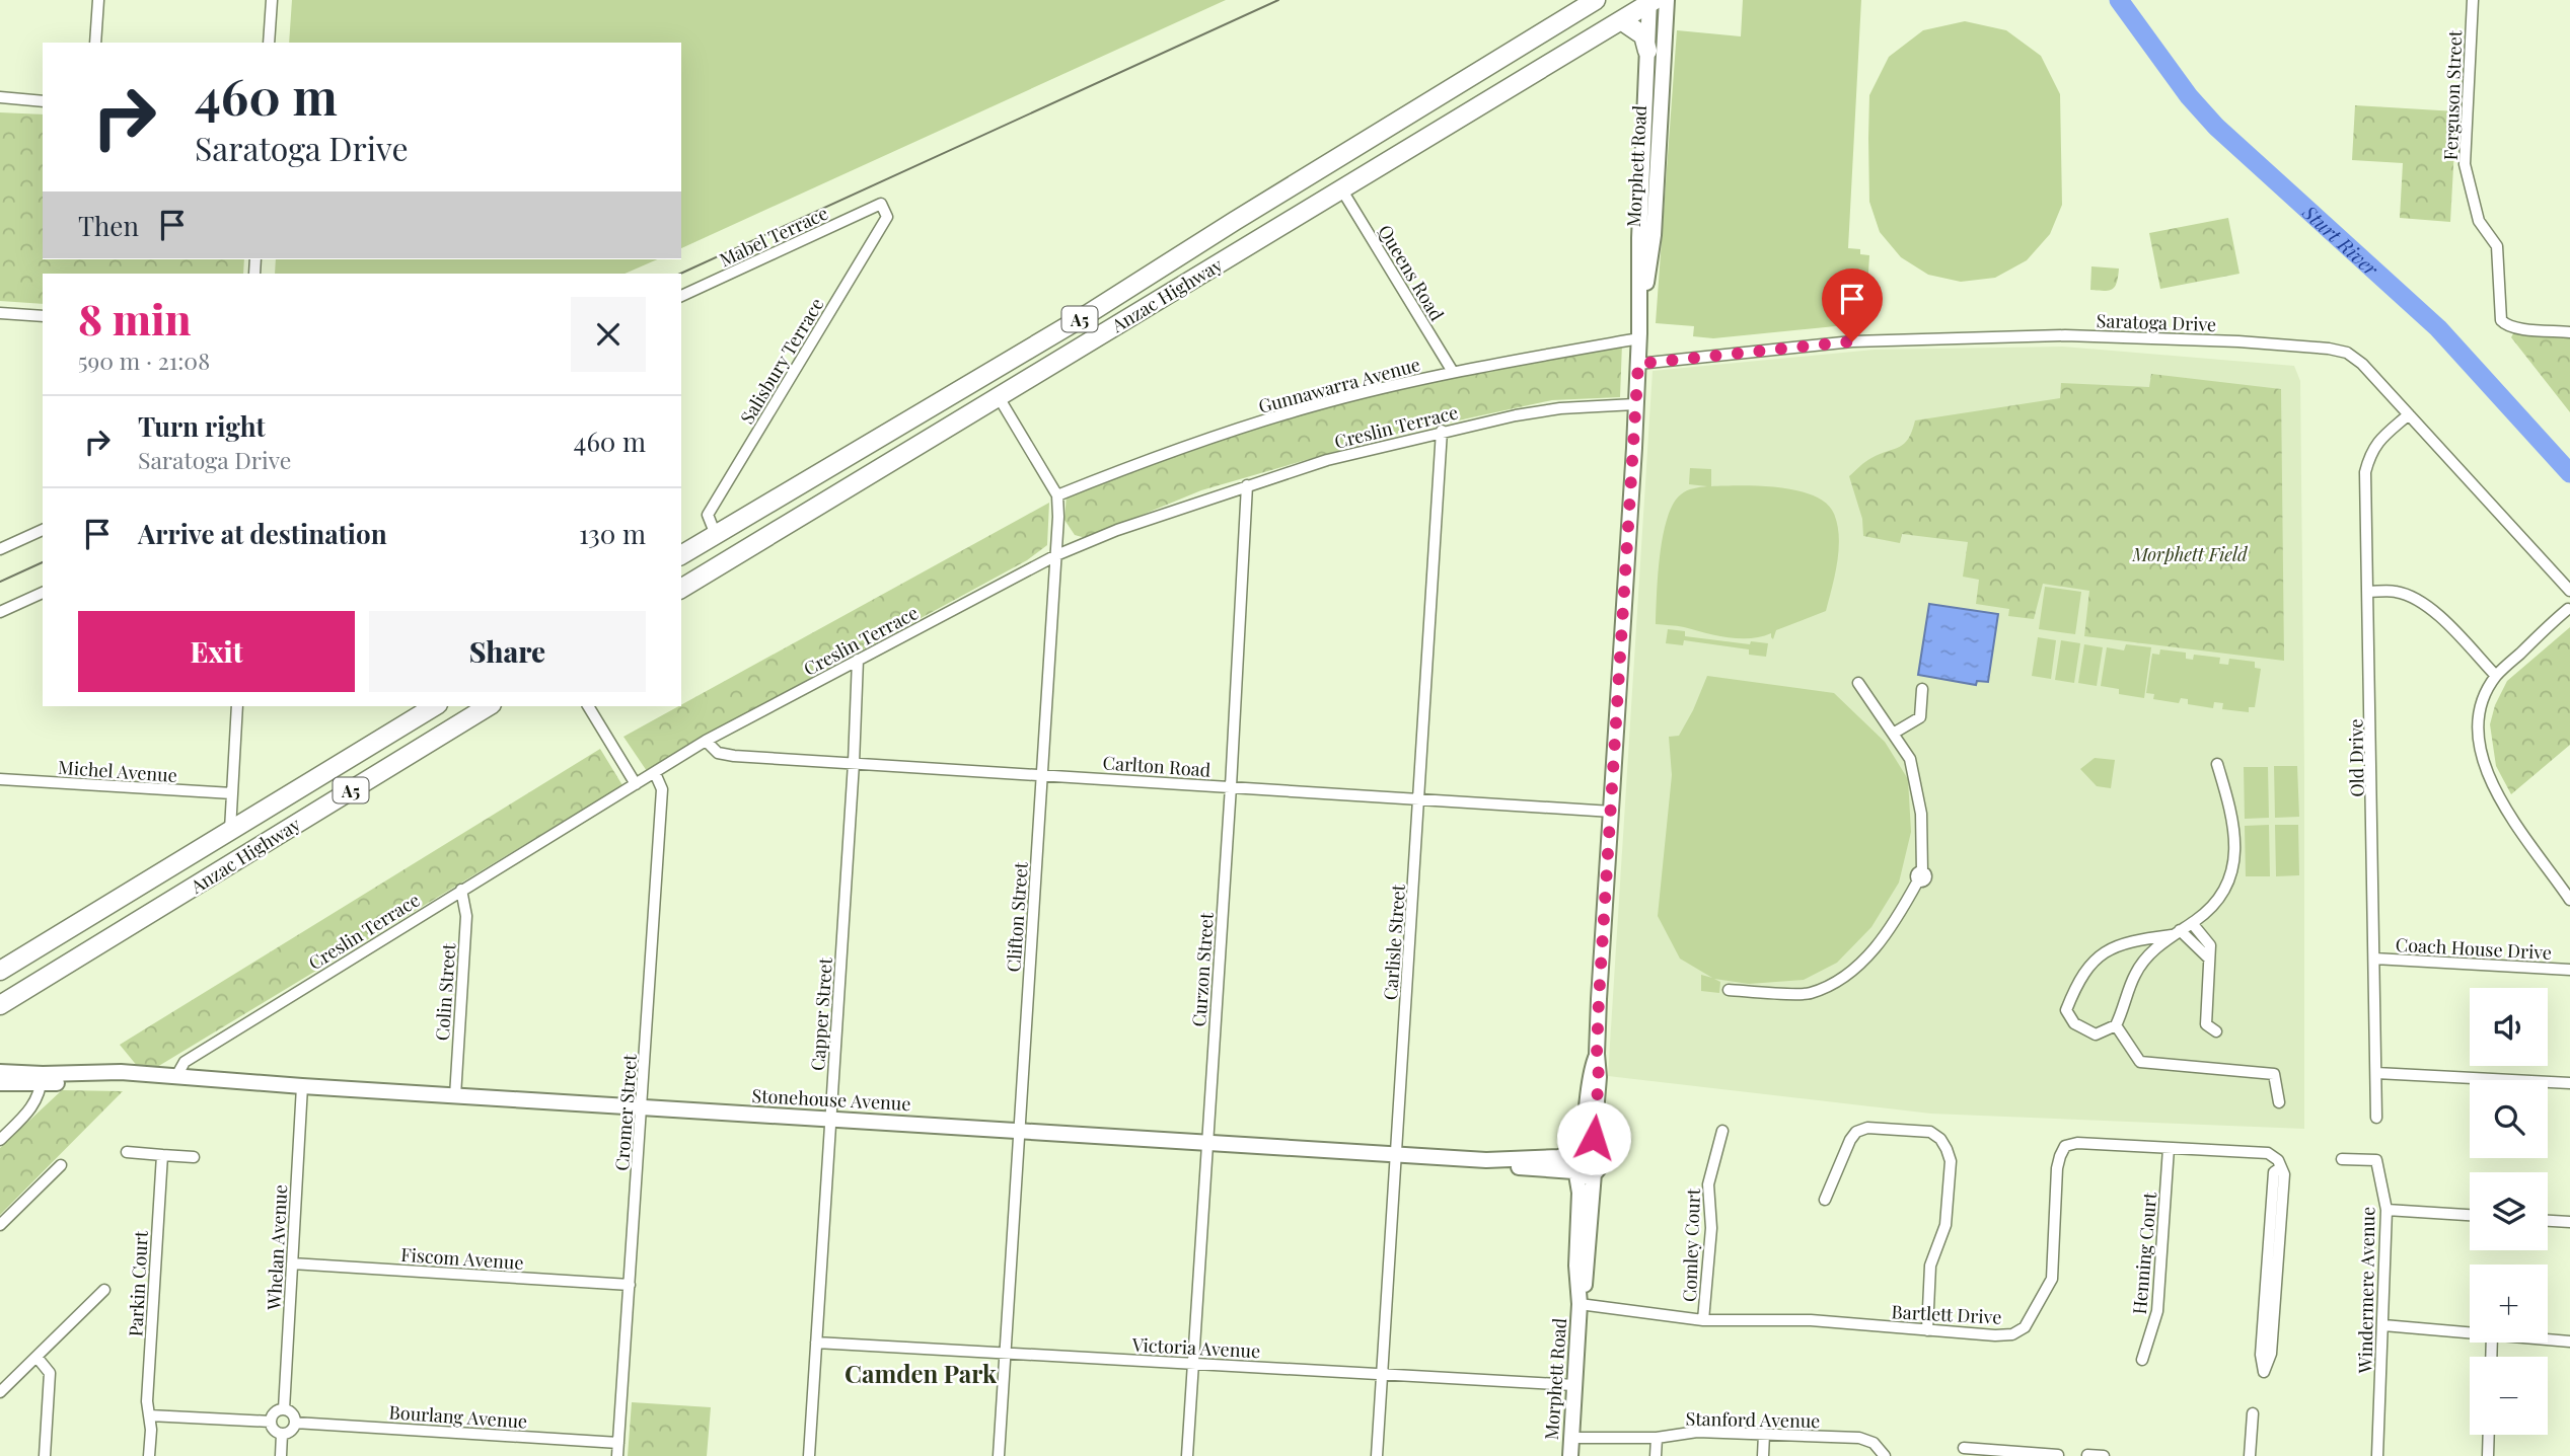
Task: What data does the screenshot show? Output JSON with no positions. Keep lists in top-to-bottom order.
{
  "streets": {
    "highway": ["Anzac Highway", "A5"],
    "street": [
      "Ferguson Street",
      "Morphett Road",
      "Mabel Terrace",
      "Queens Road",
      "Saratoga Drive",
      "Salisbury Terrace",
      "Gunnawarra Avenue",
      "Creslin Terrace",
      "Old Drive",
      "Carlton Road",
      "Michel Avenue",
      "Clifton Street",
      "Carlisle Street",
      "Coach House Drive",
      "Curzon Street",
      "Colin Street",
      "Capper Street",
      "Stonehouse Avenue",
      "Cromer Street",
      "Comley Court",
      "Whelan Avenue",
      "Henning Court",
      "Fiscom Avenue",
      "Parkin Court",
      "Windermere Avenue",
      "Bartlett Drive",
      "Victoria Avenue",
      "Bourlang Avenue",
      "Stanford Avenue"
    ]
  },
  "crossings": [
    ["Morphett Road", "Anzac Highway"],
    ["Morphett Road", "Saratoga Drive"],
    ["Morphett Road", "Gunnawarra Avenue"],
    ["Morphett Road", "Creslin Terrace"],
    ["Morphett Road", "Carlton Road"],
    ["Morphett Road", "Stonehouse Avenue"],
    ["Morphett Road", "Bartlett Drive"],
    ["Morphett Road", "Victoria Avenue"],
    ["Morphett Road", "Stanford Avenue"],
    ["Mabel Terrace", "Salisbury Terrace"],
    ["Queens Road", "Anzac Highway"],
    ["Queens Road", "Gunnawarra Avenue"],
    ["Anzac Highway", "Salisbury Terrace"],
    ["Saratoga Drive", "Old Drive"],
    ["Gunnawarra Avenue", "Clifton Street"],
    ["Creslin Terrace", "Carlton Road"],
    ["Creslin Terrace", "Clifton Street"],
    ["Creslin Terrace", "Carlisle Street"],
    ["Creslin Terrace", "Curzon Street"],
    ["Creslin Terrace", "Colin Street"],
    ["Creslin Terrace", "Capper Street"],
    ["Creslin Terrace", "Stonehouse Avenue"],
    ["Creslin Terrace", "Cromer Street"],
    ["Old Drive", "Coach House Drive"],
    ["Carlton Road", "Clifton Street"],
    ["Carlton Road", "Carlisle Street"],
    ["Carlton Road", "Curzon Street"],
    ["Carlton Road", "Capper Street"],
    ["Clifton Street", "Stonehouse Avenue"],
    ["Clifton Street", "Victoria Avenue"],
    ["Carlisle Street", "Stonehouse Avenue"],
    ["Carlisle Street", "Victoria Avenue"],
    ["Curzon Street", "Stonehouse Avenue"],
    ["Curzon Street", "Victoria Avenue"],
    ["Colin Street", "Stonehouse Avenue"],
    ["Capper Street", "Stonehouse Avenue"],
    ["Capper Street", "Victoria Avenue"],
    ["Stonehouse Avenue", "Cromer Street"],
    ["Stonehouse Avenue", "Whelan Avenue"],
    ["Cromer Street", "Fiscom Avenue"],
    ["Cromer Street", "Bourlang Avenue"],
    ["Comley Court", "Bartlett Drive"],
    ["Whelan Avenue", "Fiscom Avenue"],
    ["Whelan Avenue", "Bourlang Avenue"],
    ["Henning Court", "Bartlett Drive"]
  ],
  "districts": ["Camden Park"],
  "water": ["Sturt River"],
  "parks": ["Morphett Field"],
  "page": {
    "turn": ["460 m", "Saratoga Drive"],
    "then": "Then",
    "heading": ["8 min", "590 m · 21:08"],
    "list": [
      {
        "name": "Turn right",
        "note": "Saratoga Drive",
        "value": "460 m"
      },
      {
        "name": "Arrive at destination",
        "value": "130 m"
      }
    ],
    "buttons": ["Exit", "Share"],
    "map_buttons": ["+", "−"]
  }
}
